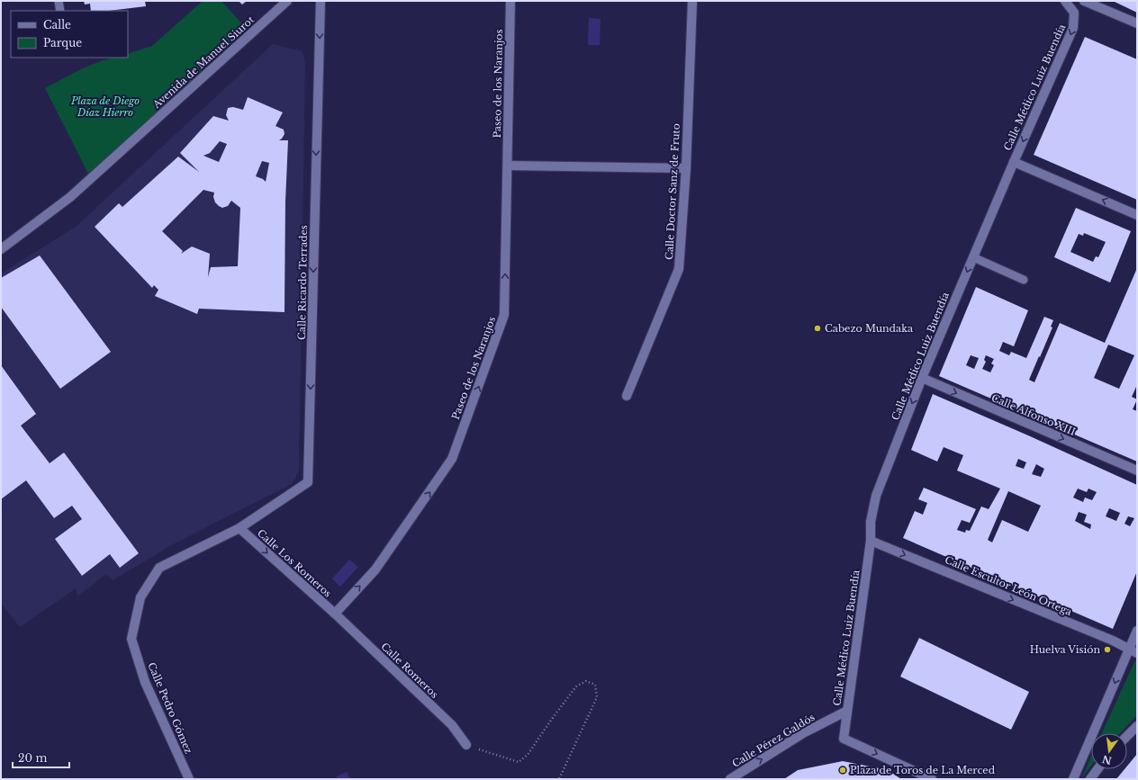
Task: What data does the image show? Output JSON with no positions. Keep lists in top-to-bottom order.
{
  "streets": {
    "street": [
      "Avenida de Manuel Siurot",
      "Paseo de los Naranjos",
      "Calle Médico Luiz Buendía",
      "Calle Doctor Sanz de Fruto",
      "Calle Ricardo Terrades",
      "Calle Alfonso XIII",
      "Calle Los Romeros",
      "Calle Escultor León Ortega",
      "Calle Romeros",
      "Calle Pedro Gómez",
      "Calle Pérez Galdós"
    ]
  },
  "crossings": [
    ["Paseo de los Naranjos", "Calle Los Romeros"],
    ["Paseo de los Naranjos", "Calle Romeros"],
    ["Calle Médico Luiz Buendía", "Calle Alfonso XIII"],
    ["Calle Médico Luiz Buendía", "Calle Escultor León Ortega"],
    ["Calle Médico Luiz Buendía", "Calle Pérez Galdós"],
    ["Calle Ricardo Terrades", "Calle Los Romeros"],
    ["Calle Ricardo Terrades", "Calle Pedro Gómez"],
    ["Calle Los Romeros", "Calle Romeros"],
    ["Calle Los Romeros", "Calle Pedro Gómez"]
  ],
  "one_way": [
    "Paseo de los Naranjos",
    "Calle Médico Luiz Buendía",
    "Calle Ricardo Terrades",
    "Calle Alfonso XIII",
    "Calle Los Romeros",
    "Calle Escultor León Ortega",
    "Calle Pérez Galdós"
  ],
  "parks": ["Plaza de Diego Díaz Hierro"],
  "places": ["Cabezo Mundaka", "Huelva Visión", "Plaza de Toros de La Merced"],
  "legend": ["Calle", "Parque"],
  "scale_bar": "20 m",
  "north": "bottom"
}
